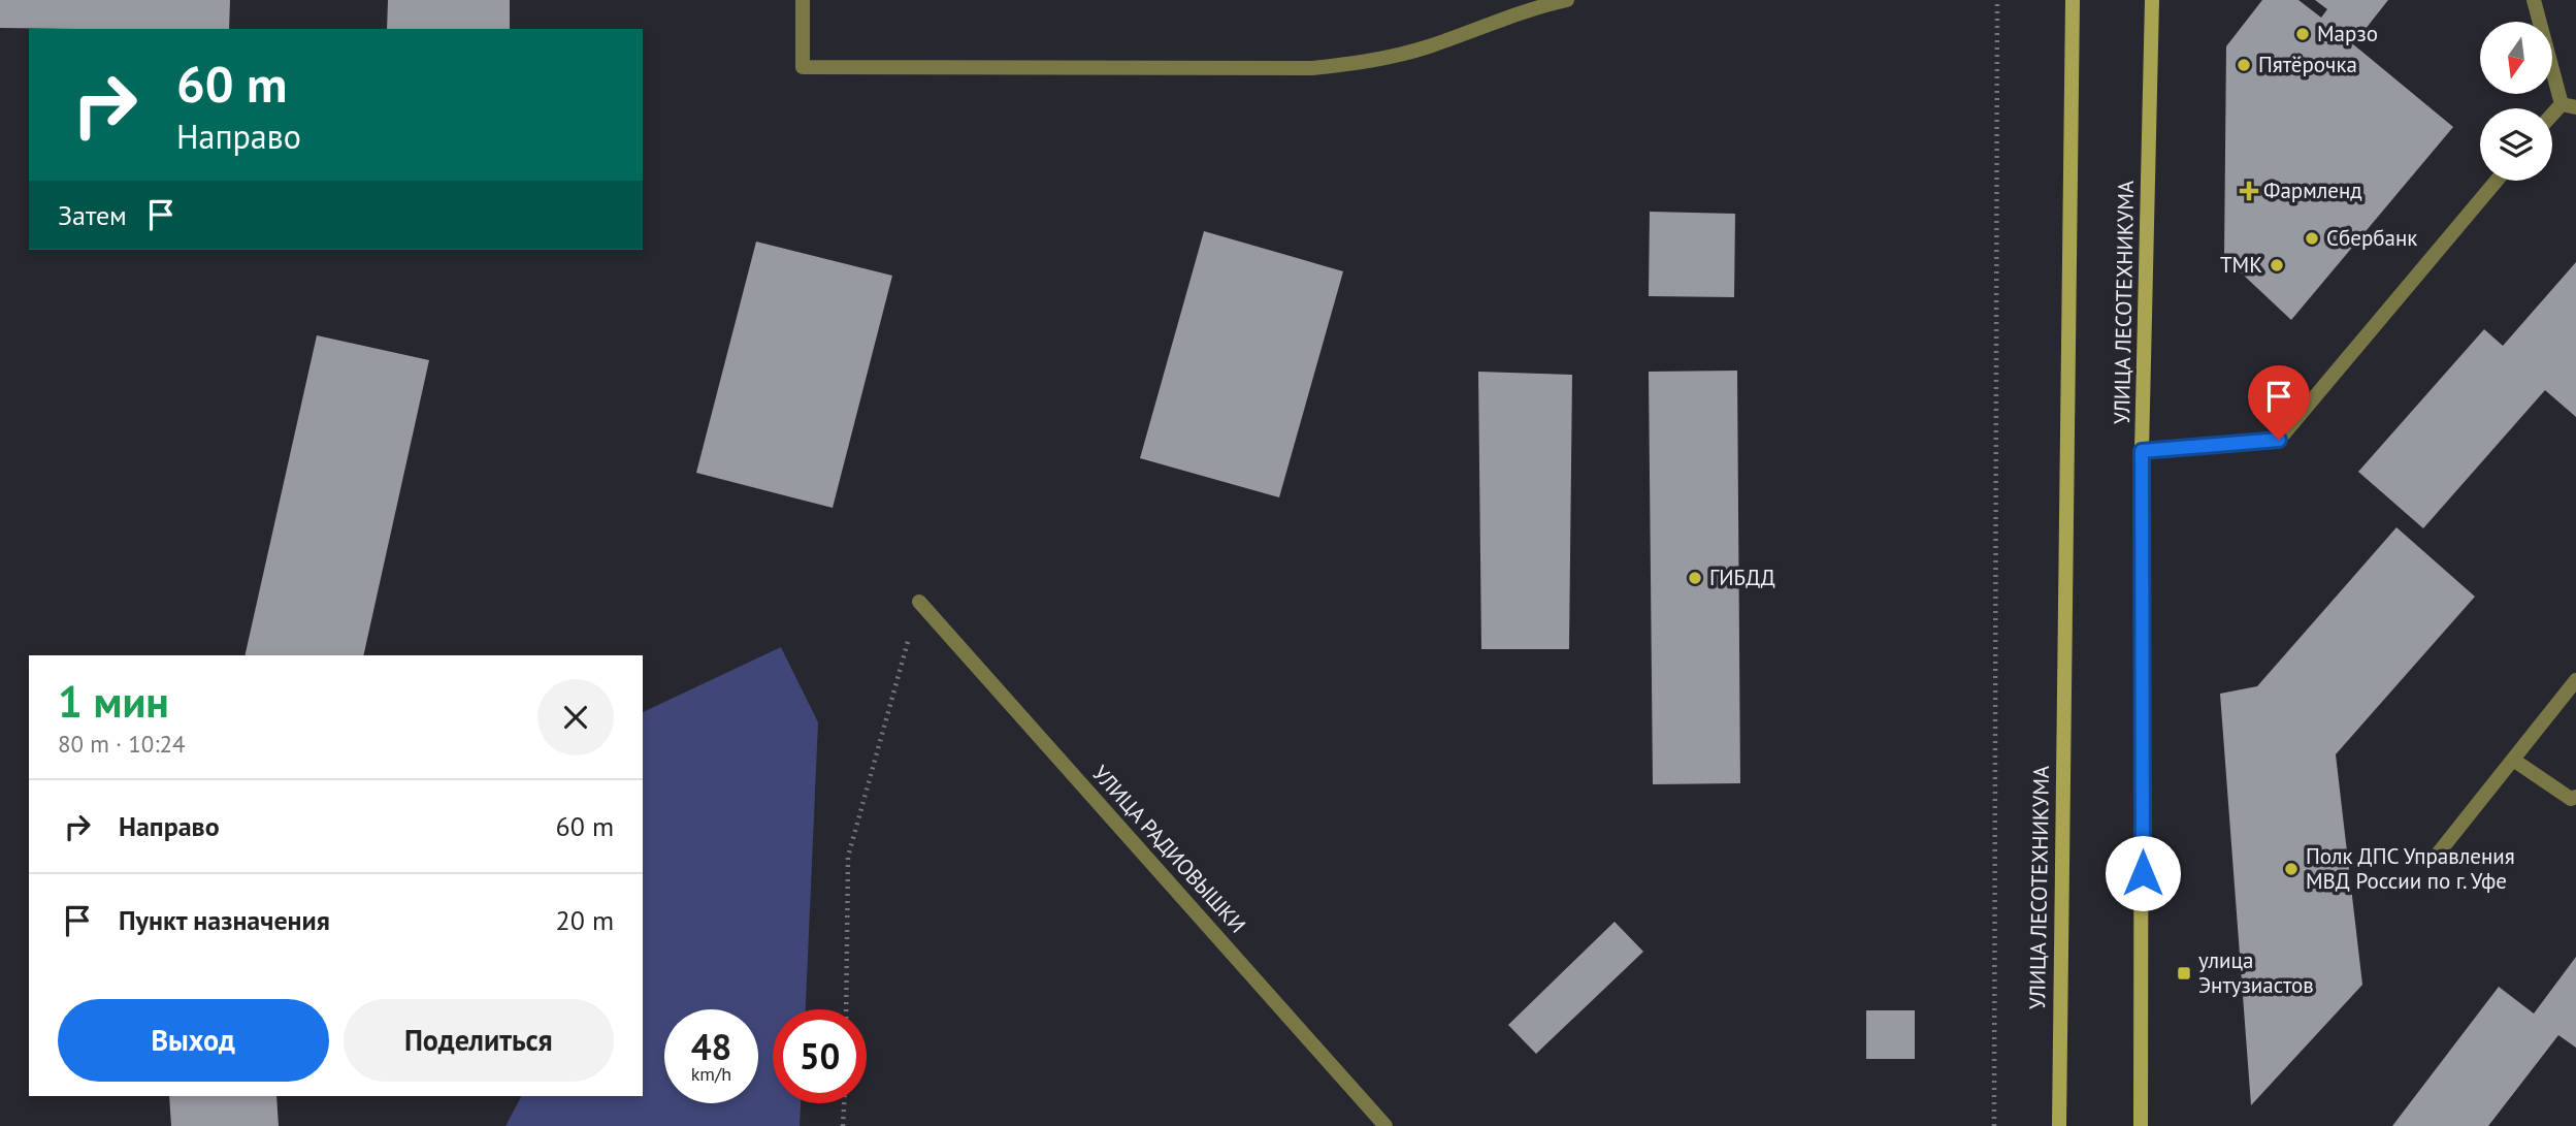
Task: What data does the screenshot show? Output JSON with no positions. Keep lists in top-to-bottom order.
{
  "streets": {
    "main road": ["УЛИЦА ЛЕСОТЕХНИКУМА"],
    "lane": ["УЛИЦА РАДИОВЫШКИ"]
  },
  "places": {
    "other": [
      "Марзо",
      "Пятёрочка",
      "Сбербанк",
      "ТМК",
      "ГИБДД",
      "Полк ДПС Управления МВД России по г. Уфе"
    ],
    "health": ["Фармленд"],
    "transit": ["улица Энтузиастов"]
  },
  "north": "bottom",
  "page": {
    "turn": ["60 m", "Направо"],
    "then": "Затем",
    "heading": ["1 мин", "80 m · 10:24"],
    "list": [
      {
        "name": "Направо",
        "value": "60 m"
      },
      {
        "name": "Пункт назначения",
        "value": "20 m"
      }
    ],
    "buttons": ["Выход", "Поделиться"],
    "speed": "48 km/h",
    "limit": "50"
  }
}
